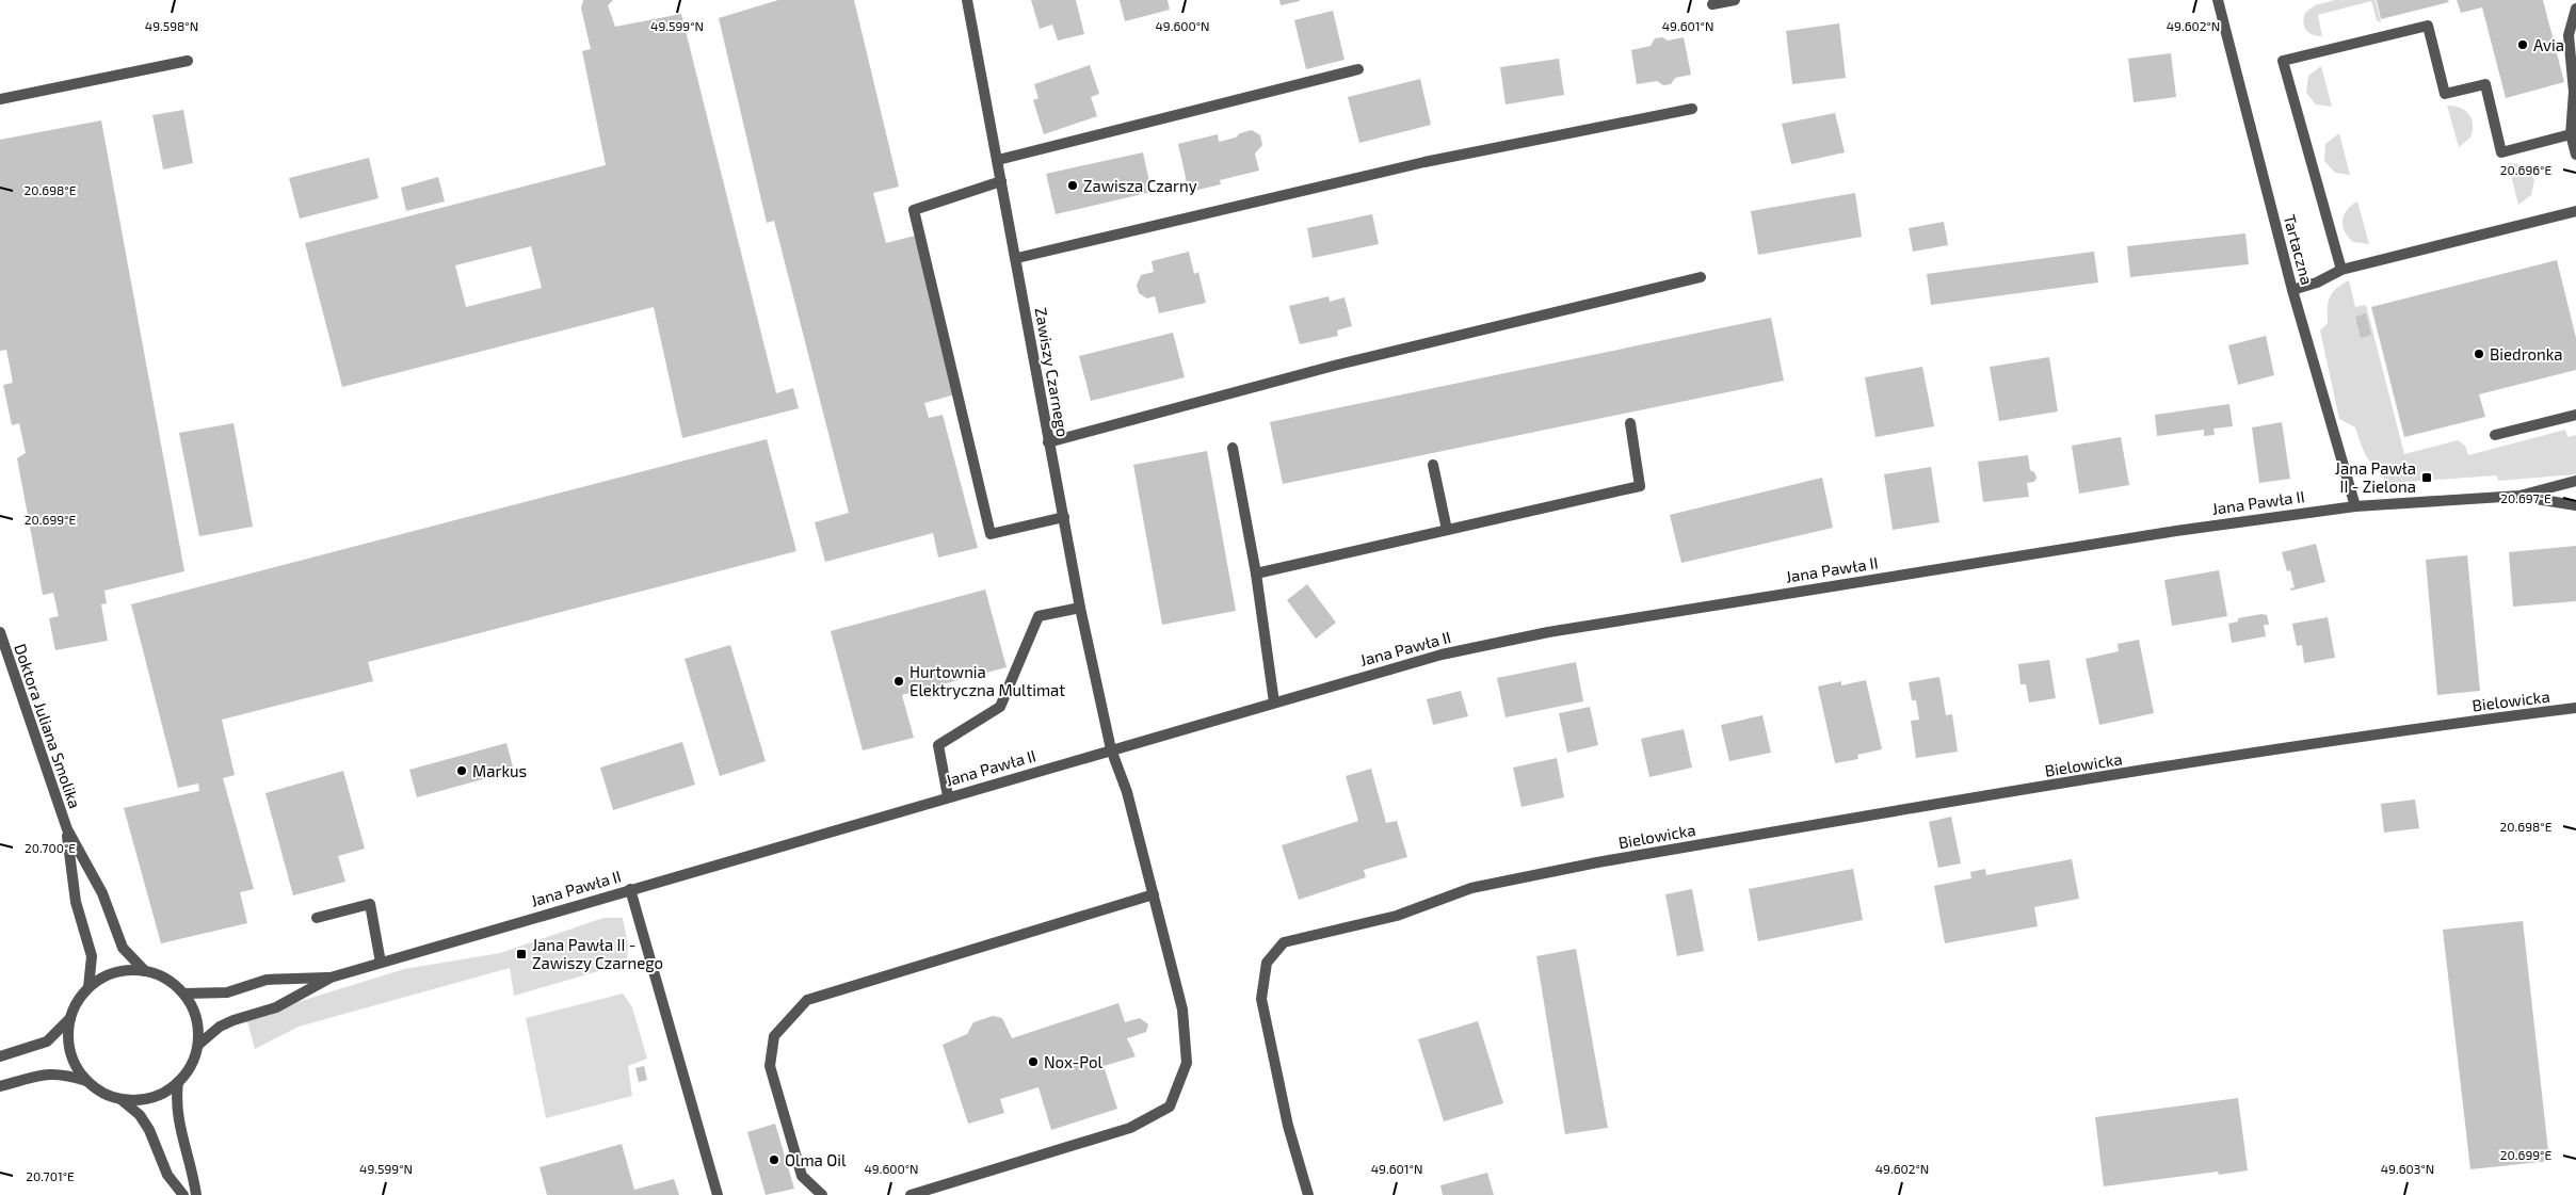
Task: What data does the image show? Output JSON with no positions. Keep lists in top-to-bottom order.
{
  "streets": {
    "street": [
      "Tartaczna",
      "Zawiszy Czarnego",
      "Jana Pawła II",
      "Bielowicka",
      "Doktora Juliana Smolika"
    ]
  },
  "crossings": [
    ["Tartaczna", "Jana Pawła II"],
    ["Zawiszy Czarnego", "Jana Pawła II"],
    ["Jana Pawła II", "Doktora Juliana Smolika"]
  ],
  "places": {
    "other": [
      "Avia",
      "Zawisza Czarny",
      "Biedronka",
      "Hurtownia Elektryczna Multimat",
      "Markus",
      "Nox-Pol",
      "Olma Oil"
    ],
    "transit": ["Jana Pawła II - Zielona", "Jana Pawła II - Zawiszy Czarnego"]
  },
  "coordinates": [
    "49.602°N",
    "49.598°N",
    "49.599°N",
    "49.600°N",
    "49.601°N",
    "20.696°E",
    "20.698°E",
    "20.697°E",
    "20.699°E",
    "20.700°E",
    "49.603°N",
    "20.701°E"
  ]
}
